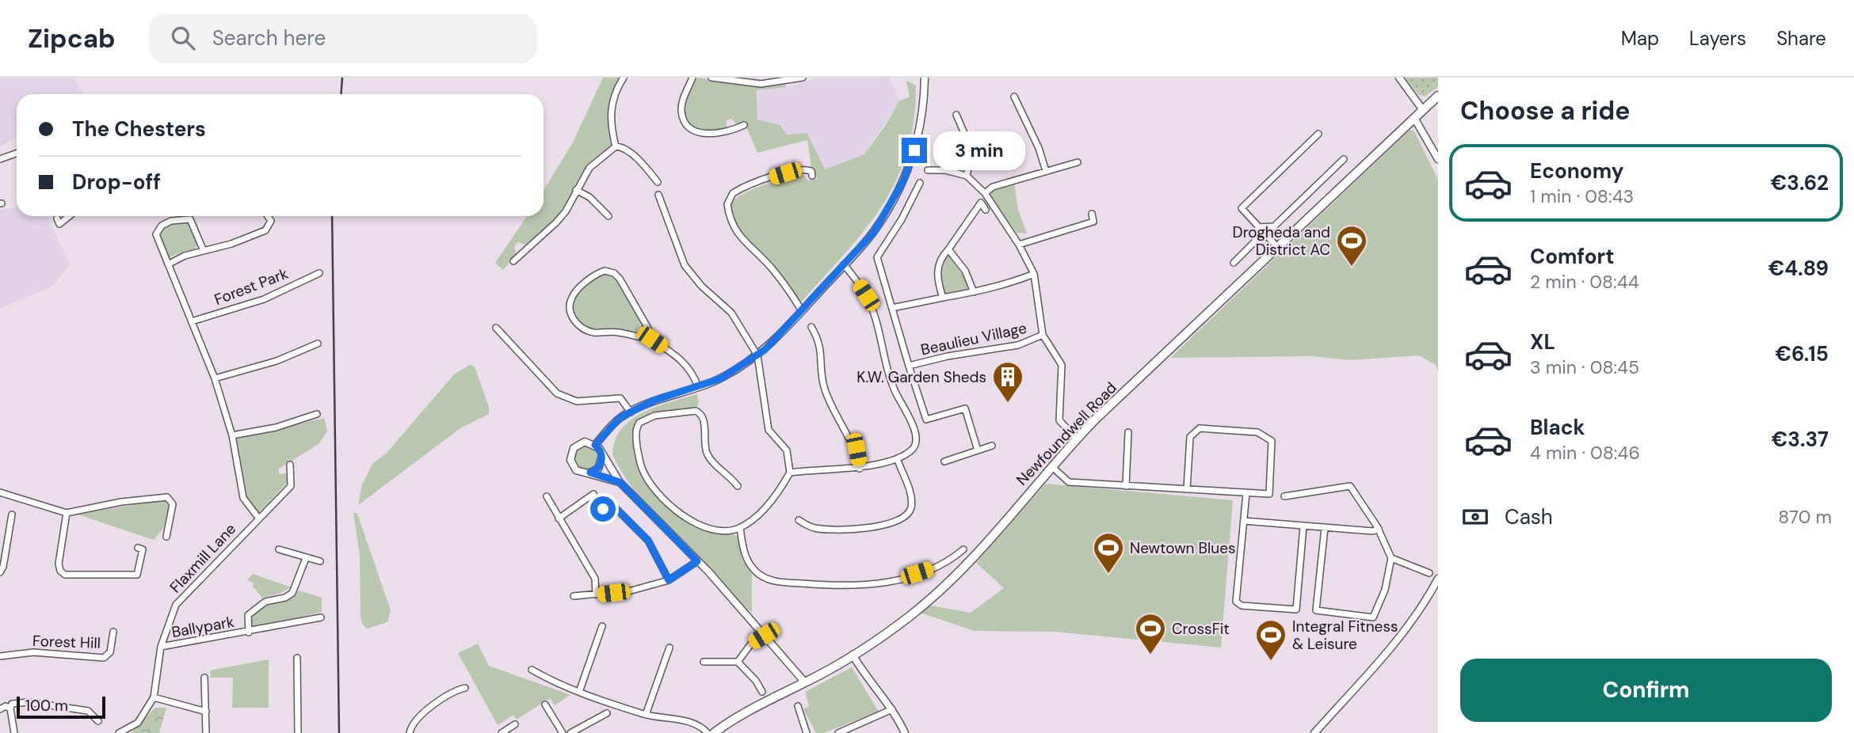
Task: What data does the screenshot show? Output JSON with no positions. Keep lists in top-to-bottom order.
{
  "streets": {
    "main road": ["Newfoundwell Road"],
    "street": [
      "Forest Park",
      "Beaulieu Village",
      "Flaxmill Lane",
      "Ballypark",
      "Forest Hill"
    ]
  },
  "crossings": [
    ["Beaulieu Village", "Newfoundwell Road"],
    ["Flaxmill Lane", "Ballypark"]
  ],
  "places": {
    "sports": [
      "Drogheda and District AC",
      "Newtown Blues",
      "CrossFit",
      "Integral Fitness & Leisure"
    ],
    "building": ["K.W. Garden Sheds"]
  },
  "scale_bar": "100 m",
  "page": {
    "header": "Zipcab",
    "search": "Search here",
    "nav": ["Map", "Layers", "Share"],
    "heading": "Choose a ride",
    "banner": ["The Chesters", "Drop-off"],
    "bubble": "3 min",
    "list": [
      {
        "name": "Economy",
        "note": "1 min · 08:43",
        "value": "€3.62"
      },
      {
        "name": "Comfort",
        "note": "2 min · 08:44",
        "value": "€4.89"
      },
      {
        "name": "XL",
        "note": "3 min · 08:45",
        "value": "€6.15"
      },
      {
        "name": "Black",
        "note": "4 min · 08:46",
        "value": "€3.37"
      }
    ],
    "pay": ["Cash", "870 m"],
    "buttons": "Confirm",
    "scale": "100 m"
  }
}
